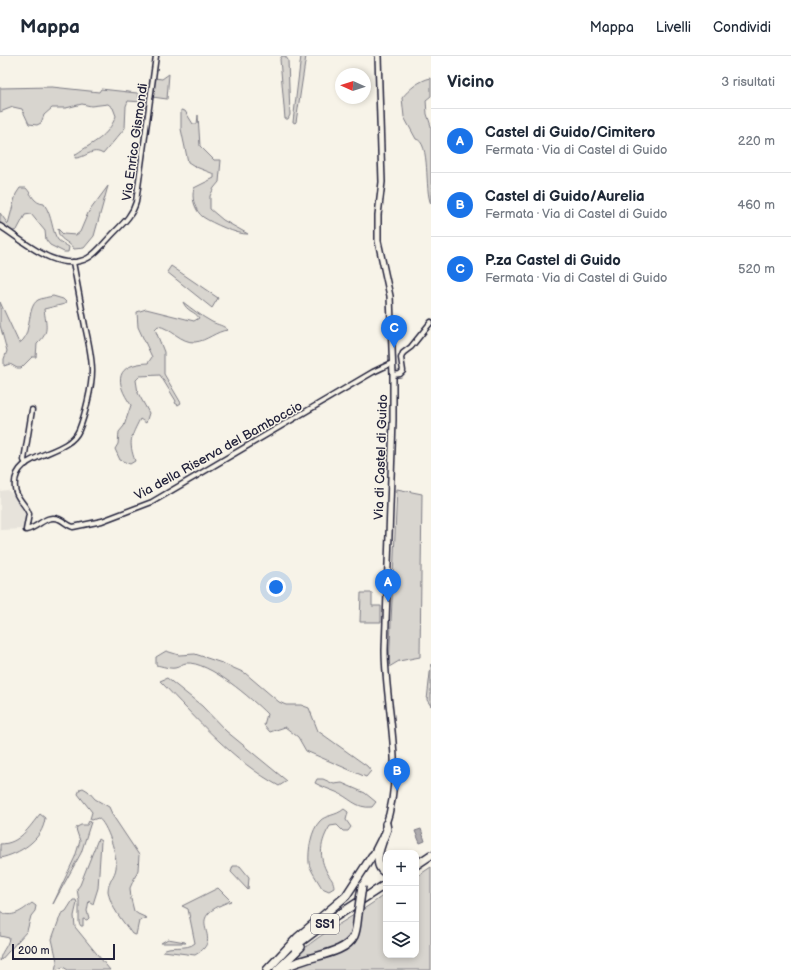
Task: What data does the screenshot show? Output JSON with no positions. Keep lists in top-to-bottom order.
{
  "streets": {
    "highway": ["SS1"],
    "street": ["Via Enrico Gismondi", "Via della Riserva del Bamboccio", "Via di Castel di Guido"]
  },
  "crossings": [
    ["Via della Riserva del Bamboccio", "Via di Castel di Guido"]
  ],
  "scale_bar": "200 m",
  "north": "left",
  "page": {
    "header": "Mappa",
    "nav": ["Mappa", "Livelli", "Condividi"],
    "heading": ["Vicino", "3 risultati"],
    "list": [
      {
        "mark": "A",
        "name": "Castel di Guido/Cimitero",
        "note": "Fermata · Via di Castel di Guido",
        "value": "220 m"
      },
      {
        "mark": "B",
        "name": "Castel di Guido/Aurelia",
        "note": "Fermata · Via di Castel di Guido",
        "value": "460 m"
      },
      {
        "mark": "C",
        "name": "P.za Castel di Guido",
        "note": "Fermata · Via di Castel di Guido",
        "value": "520 m"
      }
    ],
    "pins": ["C", "A", "B"],
    "map_buttons": ["+", "−"],
    "scale": "200 m"
  }
}
